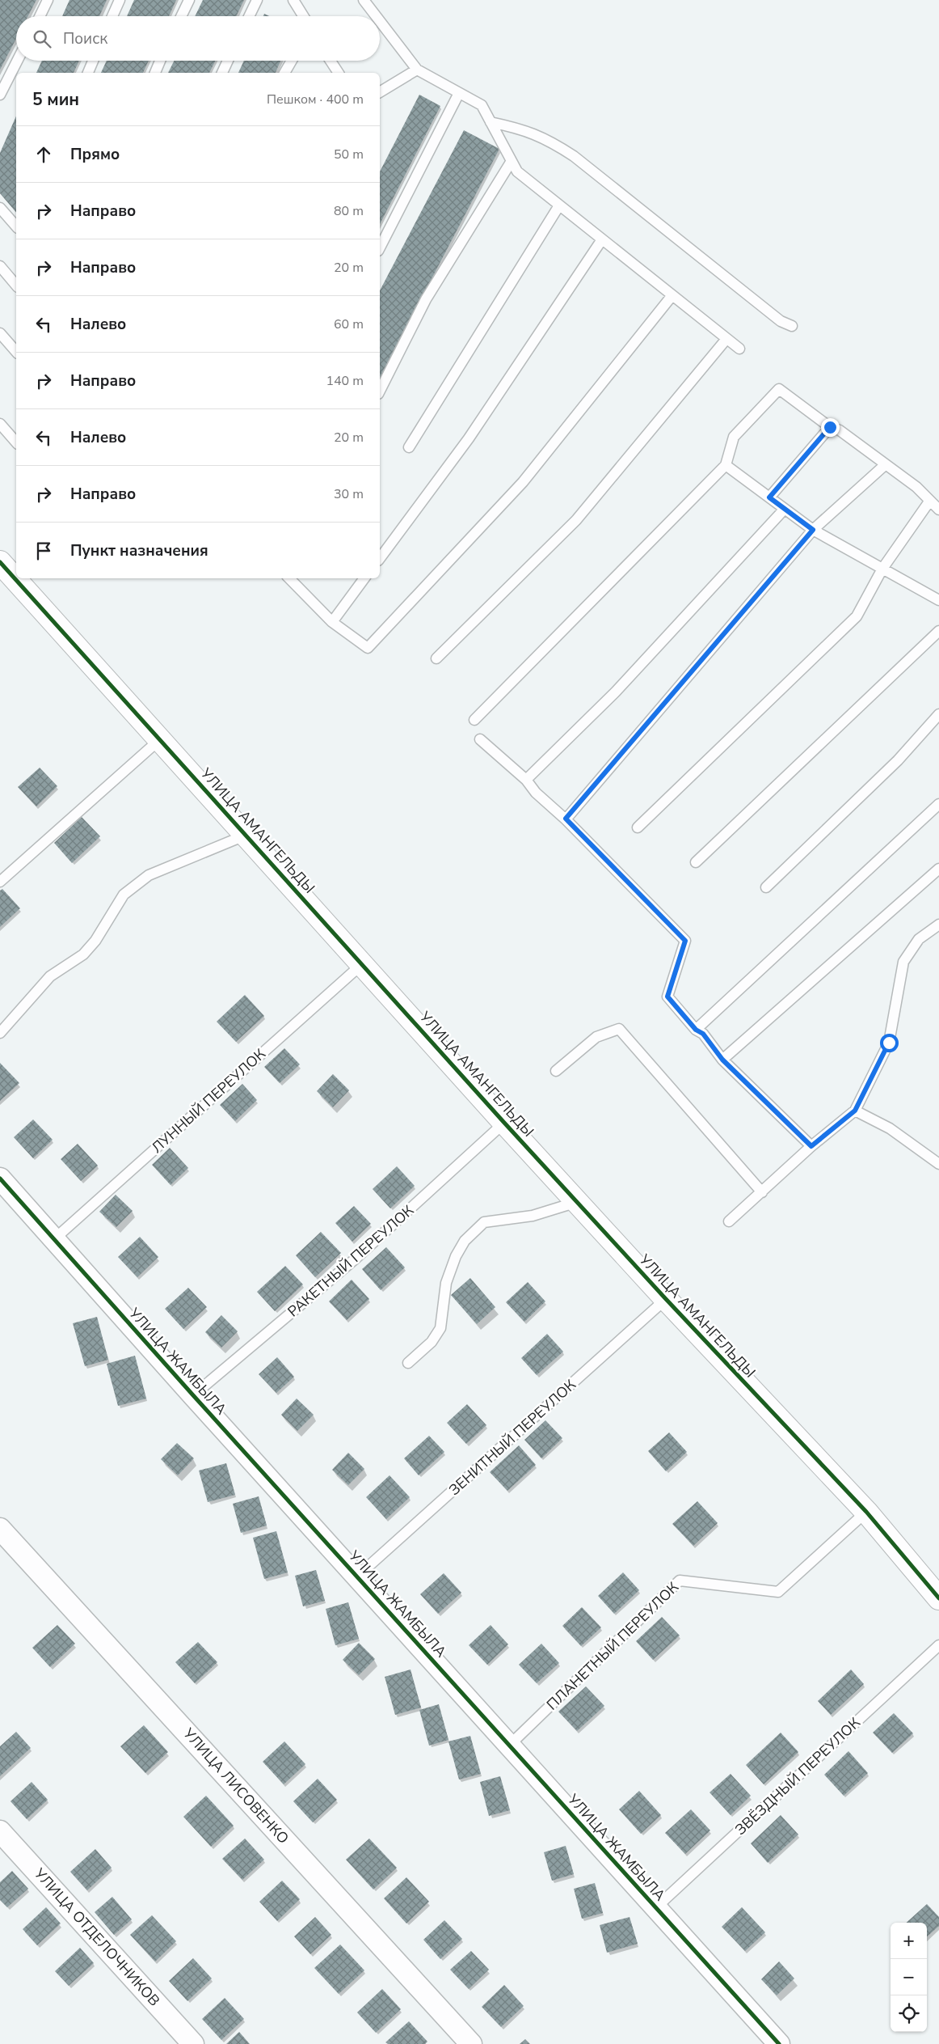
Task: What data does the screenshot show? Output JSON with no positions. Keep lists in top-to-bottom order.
{
  "streets": {
    "street": [
      "УЛИЦА АМАНГЕЛЬДЫ",
      "УЛИЦА ЖАМБЫЛА",
      "УЛИЦА ЛИСОВЕНКО",
      "УЛИЦА ОТДЕЛОЧНИКОВ"
    ],
    "lane": [
      "ЛУННЫЙ ПЕРЕУЛОК",
      "РАКЕТНЫЙ ПЕРЕУЛОК",
      "ЗЕНИТНЫЙ ПЕРЕУЛОК",
      "ПЛАНЕТНЫЙ ПЕРЕУЛОК",
      "ЗВЁЗДНЫЙ ПЕРЕУЛОК"
    ]
  },
  "crossings": [
    ["УЛИЦА АМАНГЕЛЬДЫ", "ЛУННЫЙ ПЕРЕУЛОК"],
    ["УЛИЦА АМАНГЕЛЬДЫ", "РАКЕТНЫЙ ПЕРЕУЛОК"],
    ["УЛИЦА АМАНГЕЛЬДЫ", "ЗЕНИТНЫЙ ПЕРЕУЛОК"],
    ["УЛИЦА АМАНГЕЛЬДЫ", "ПЛАНЕТНЫЙ ПЕРЕУЛОК"],
    ["ЛУННЫЙ ПЕРЕУЛОК", "УЛИЦА ЖАМБЫЛА"],
    ["РАКЕТНЫЙ ПЕРЕУЛОК", "УЛИЦА ЖАМБЫЛА"],
    ["УЛИЦА ЖАМБЫЛА", "ЗЕНИТНЫЙ ПЕРЕУЛОК"],
    ["УЛИЦА ЖАМБЫЛА", "ПЛАНЕТНЫЙ ПЕРЕУЛОК"],
    ["УЛИЦА ЖАМБЫЛА", "ЗВЁЗДНЫЙ ПЕРЕУЛОК"]
  ],
  "page": {
    "search": "Поиск",
    "heading": ["5 мин", "Пешком · 400 m"],
    "list": [
      ["Прямо", "50 m"],
      ["Направо", "80 m"],
      ["Направо", "20 m"],
      ["Налево", "60 m"],
      ["Направо", "140 m"],
      ["Налево", "20 m"],
      ["Направо", "30 m"],
      "Пункт назначения"
    ],
    "map_buttons": ["+", "−"]
  }
}
